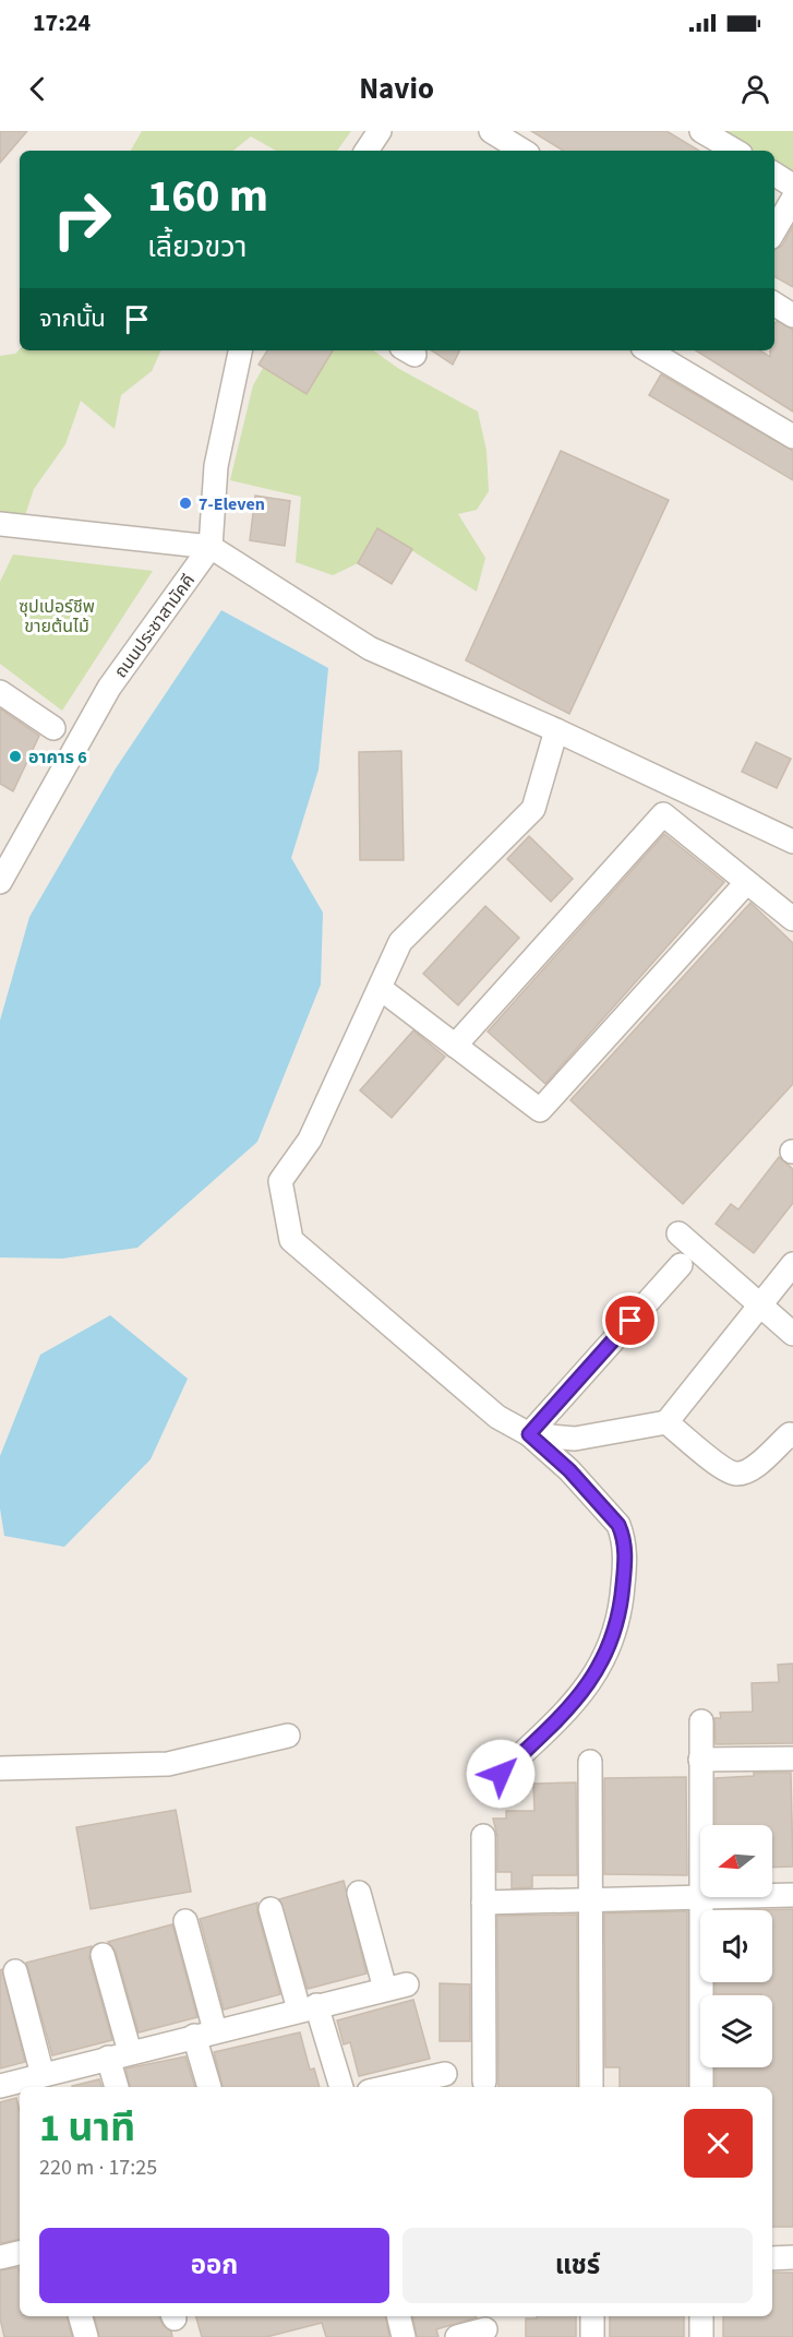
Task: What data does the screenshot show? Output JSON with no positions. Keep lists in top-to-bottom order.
{
  "streets": {
    "street": ["ถนนประชาสามัคคี"]
  },
  "parks": ["ซุปเปอร์ชีพ ขายต้นไม้"],
  "places": ["7-Eleven", "อาคาร 6"],
  "north": "left",
  "page": {
    "status": "17:24",
    "header": "Navio",
    "turn": ["160 m", "เลี้ยวขวา"],
    "then": "จากนั้น",
    "heading": ["1 นาที", "220 m · 17:25"],
    "buttons": ["ออก", "แชร์"]
  }
}
